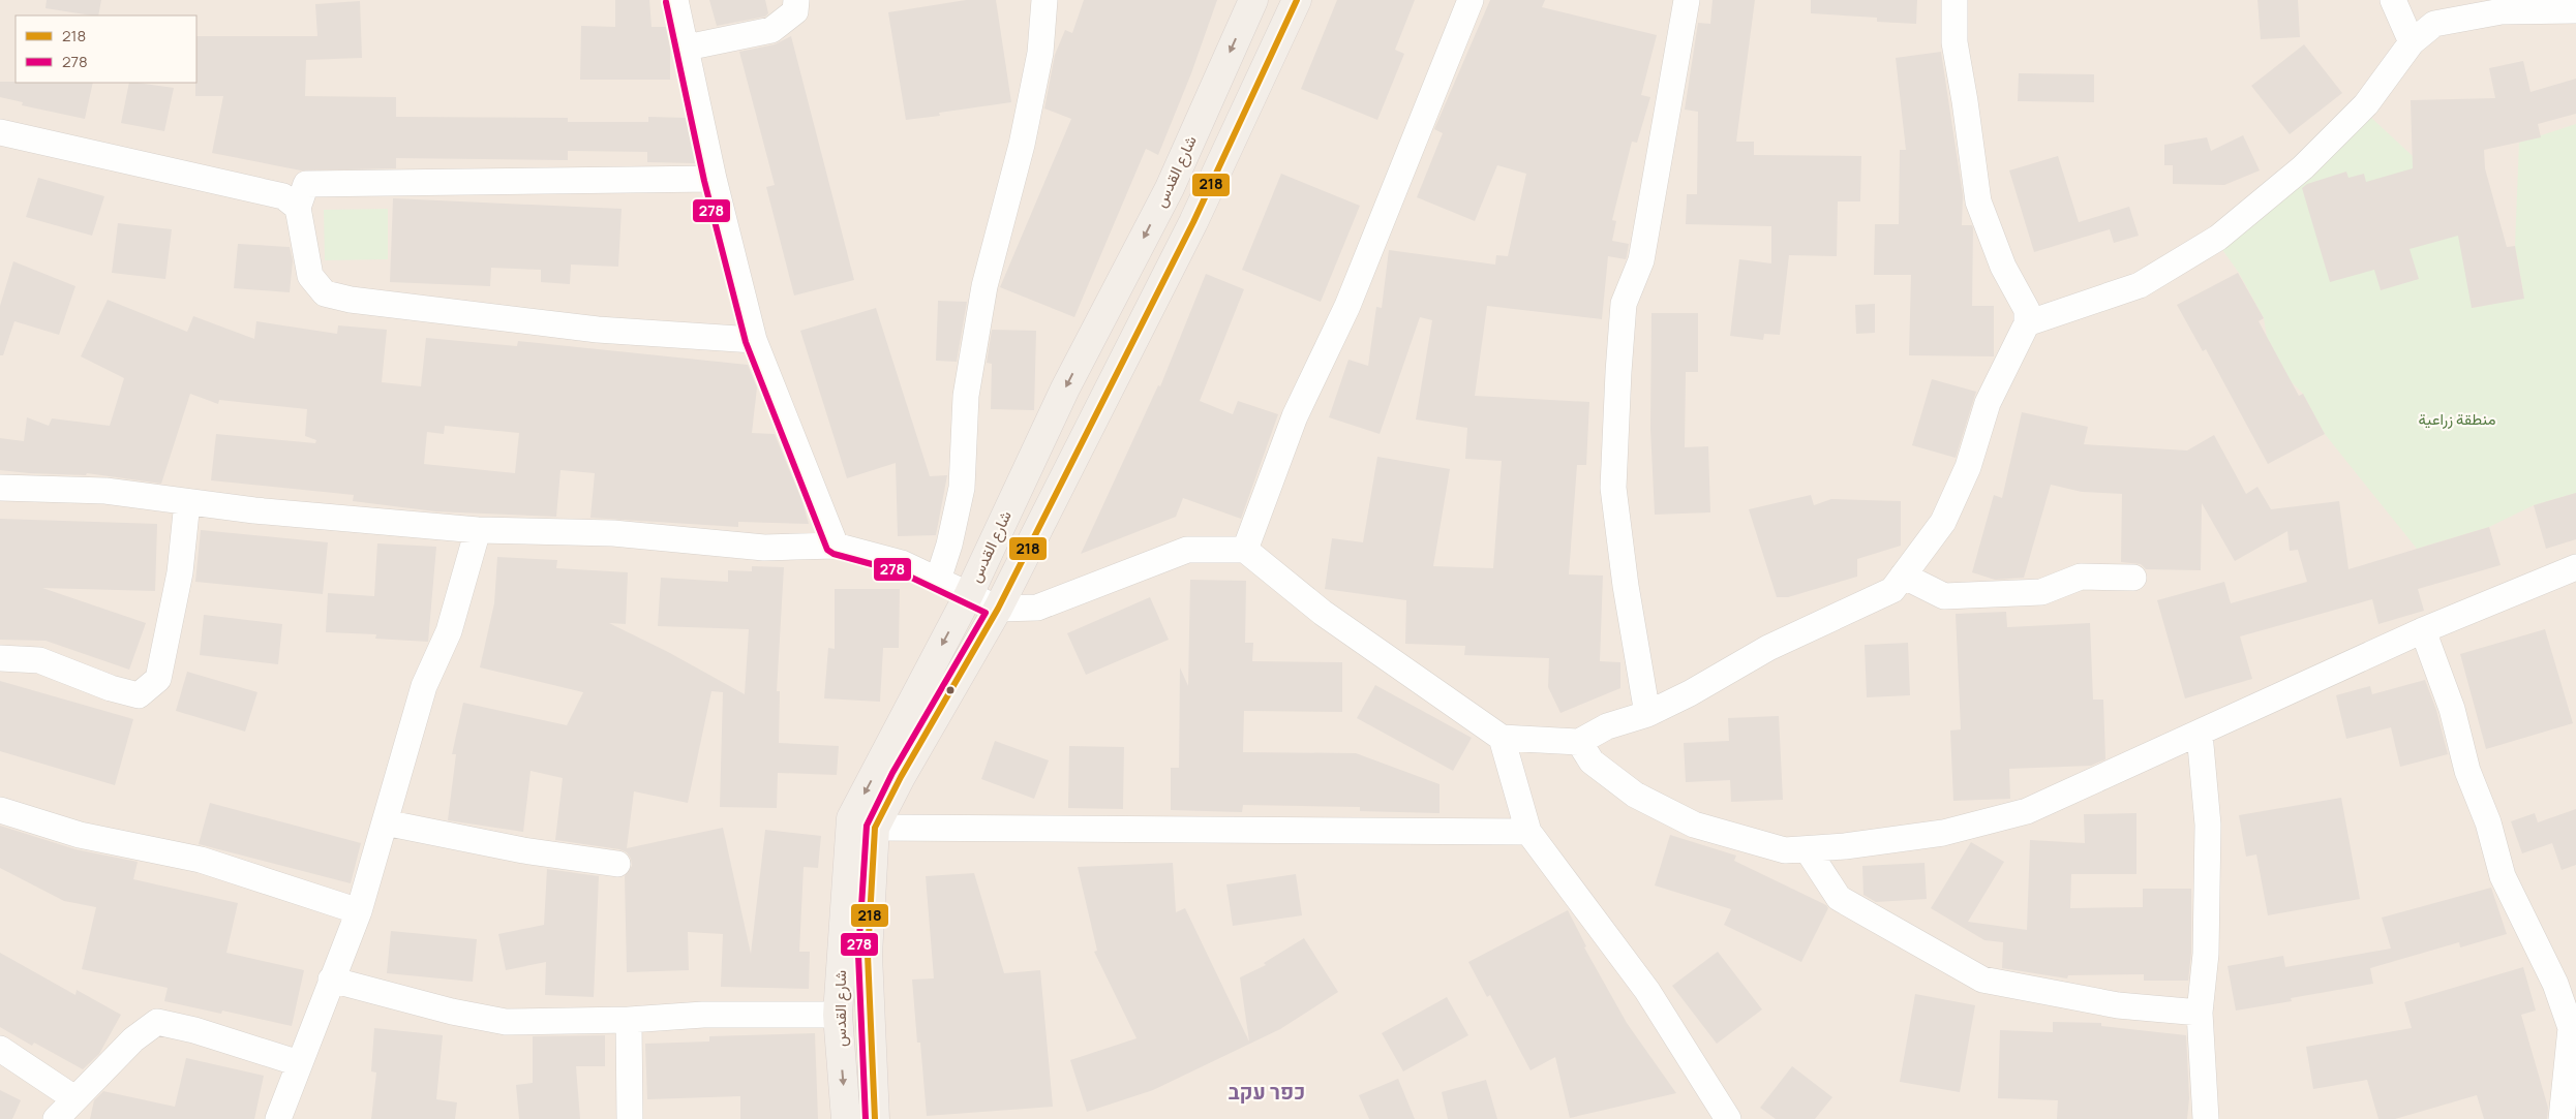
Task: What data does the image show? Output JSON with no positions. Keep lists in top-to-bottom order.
{
  "streets": {
    "main road": ["شارع القدس"]
  },
  "districts": ["כפר עקב"],
  "parks": ["منطقة زراعية"],
  "lines": ["transit line 218", "transit line 278"],
  "legend": ["218", "278"]
}
